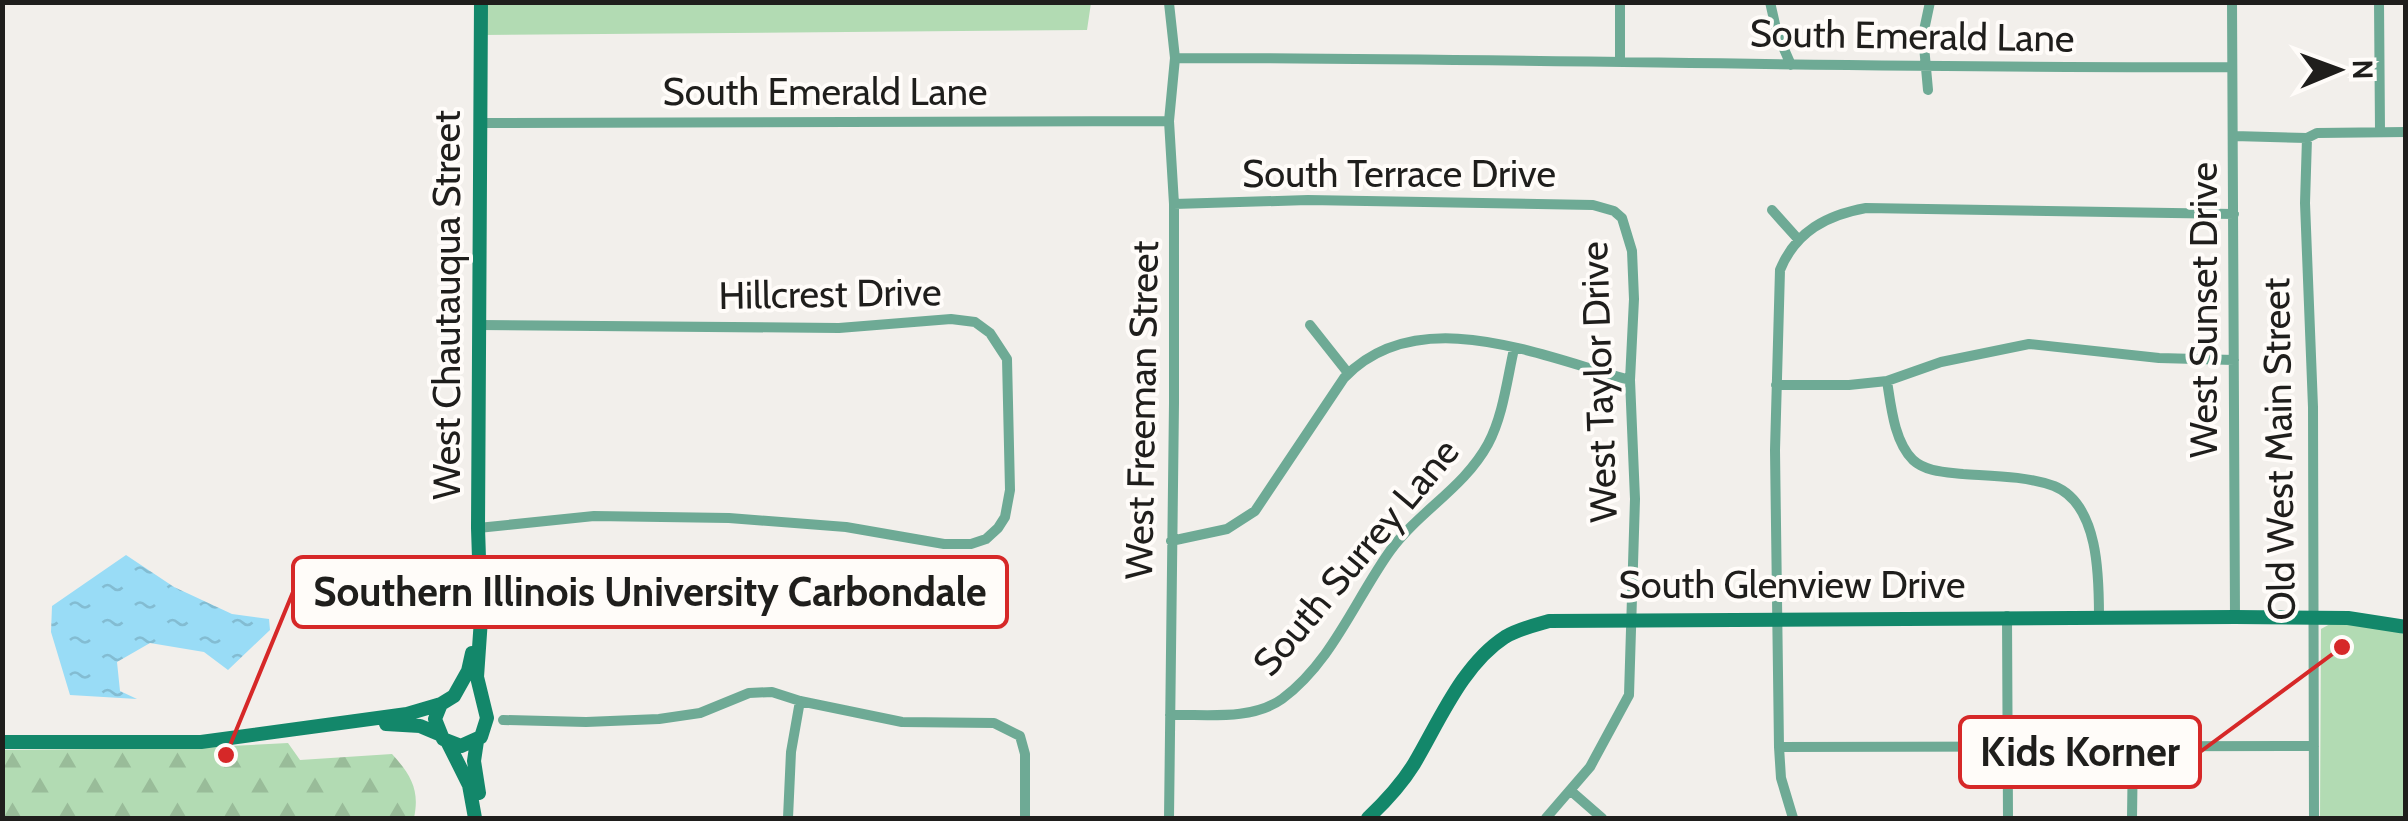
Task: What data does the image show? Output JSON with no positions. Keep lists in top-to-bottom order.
{
  "streets": {
    "street": [
      "South Emerald Lane",
      "South Terrace Drive",
      "Hillcrest Drive",
      "West Chautauqua Street",
      "West Sunset Drive",
      "West Taylor Drive",
      "West Freeman Street",
      "Old West Main Street",
      "South Surrey Lane",
      "South Glenview Drive"
    ]
  },
  "crossings": [
    ["South Emerald Lane", "West Chautauqua Street"],
    ["South Emerald Lane", "West Sunset Drive"],
    ["South Emerald Lane", "West Freeman Street"],
    ["South Terrace Drive", "West Taylor Drive"],
    ["South Terrace Drive", "West Freeman Street"],
    ["Hillcrest Drive", "West Chautauqua Street"],
    ["West Sunset Drive", "South Glenview Drive"],
    ["West Taylor Drive", "South Glenview Drive"],
    ["West Freeman Street", "South Surrey Lane"],
    ["Old West Main Street", "South Glenview Drive"]
  ],
  "places": ["Kids Korner", "Southern Illinois University Carbondale"],
  "north": "right"
}
